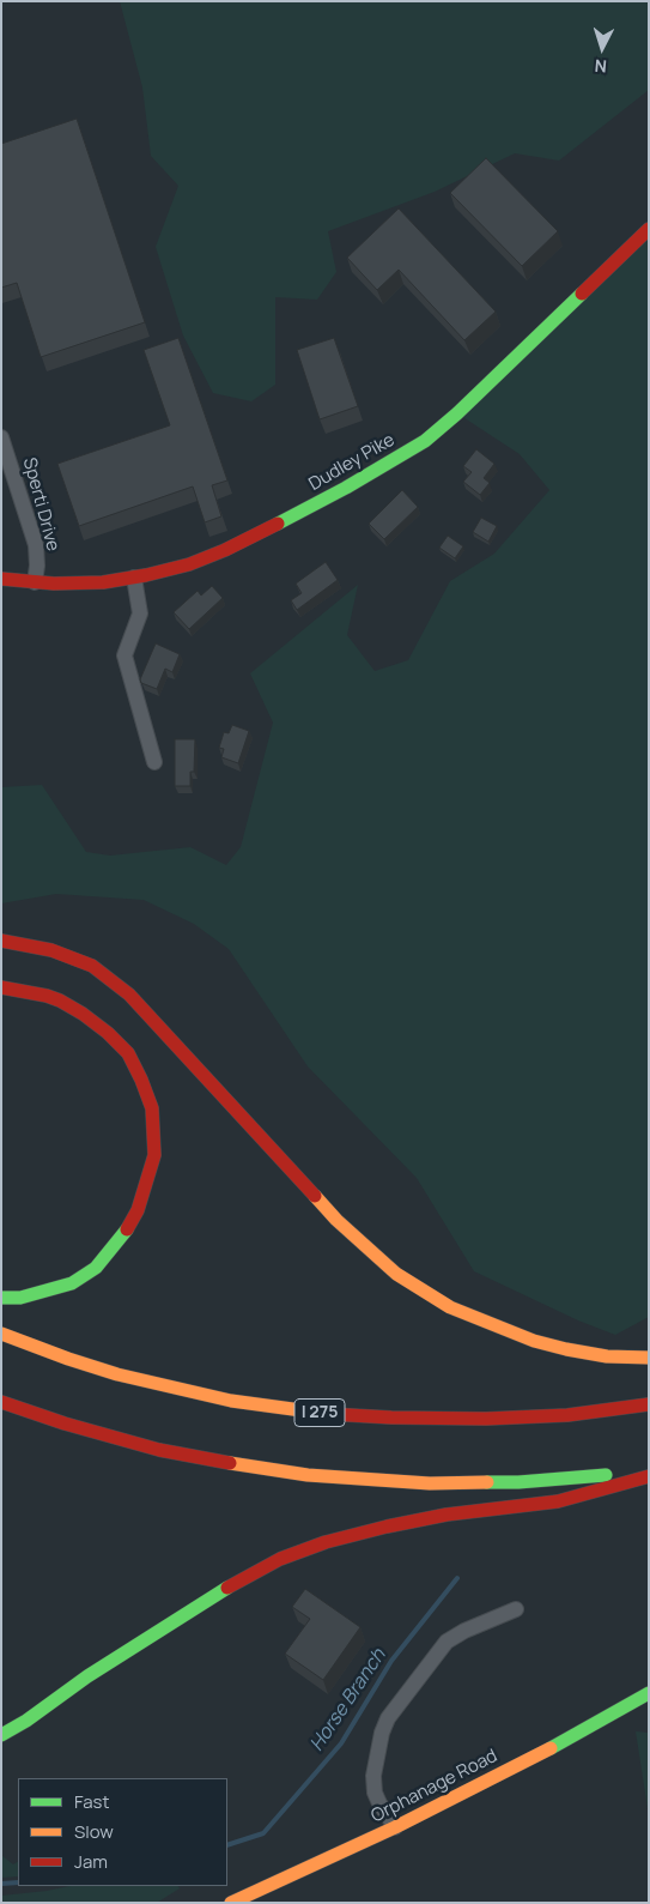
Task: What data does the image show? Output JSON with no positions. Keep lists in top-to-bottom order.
{
  "streets": {
    "main road": ["Dudley Pike", "I 275", "Orphanage Road"],
    "street": ["Sperti Drive"]
  },
  "crossings": [
    ["Dudley Pike", "Sperti Drive"]
  ],
  "water": ["Horse Branch"],
  "legend": ["Fast", "Slow", "Jam"],
  "north": "bottom"
}
